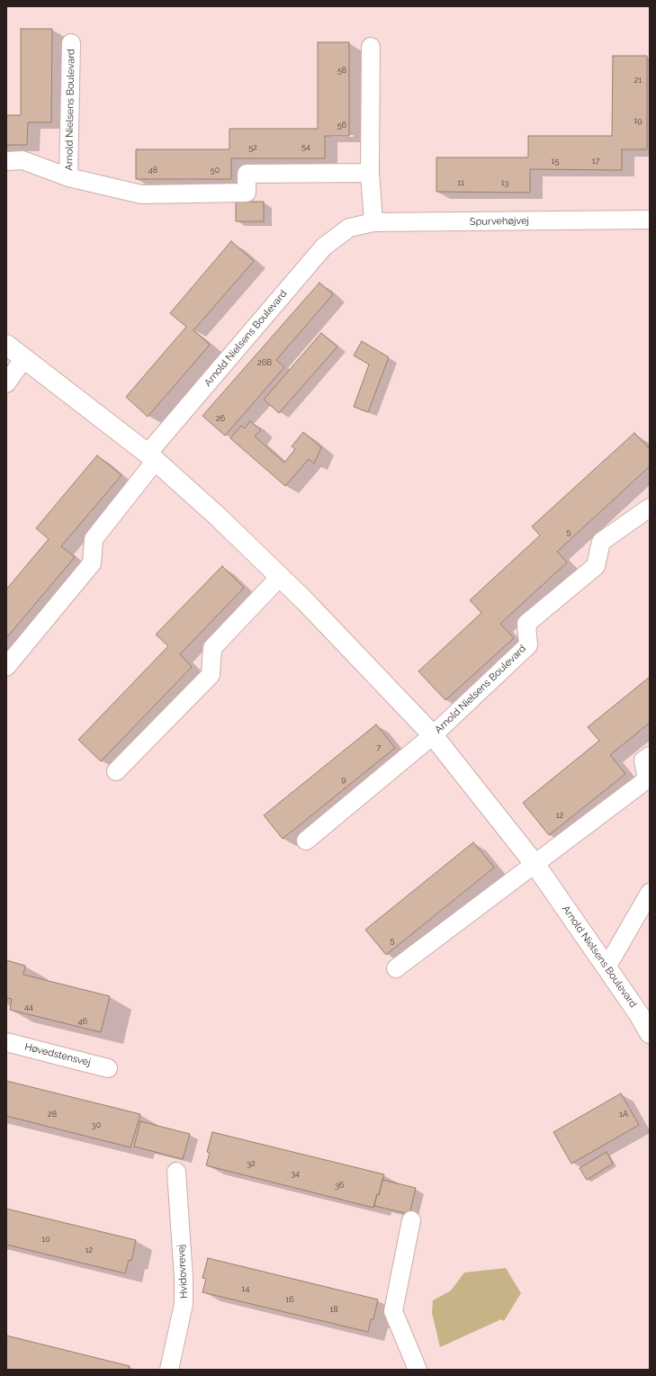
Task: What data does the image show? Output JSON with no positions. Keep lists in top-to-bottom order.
{
  "streets": {
    "street": [
      "Arnold Nielsens Boulevard",
      "Spurvehøjvej",
      "Høvedstensvej",
      "Hvidovrevej"
    ]
  },
  "crossings": [
    ["Arnold Nielsens Boulevard", "Spurvehøjvej"]
  ],
  "house_numbers": [
    "58",
    "21",
    "19",
    "56",
    "54",
    "52",
    "15",
    "17",
    "48",
    "50",
    "11",
    "13",
    "26B",
    "26",
    "5",
    "7",
    "9",
    "12",
    "5",
    "44",
    "46",
    "28",
    "1A",
    "30",
    "32",
    "34",
    "36",
    "10",
    "12",
    "14",
    "16",
    "18"
  ]
}
